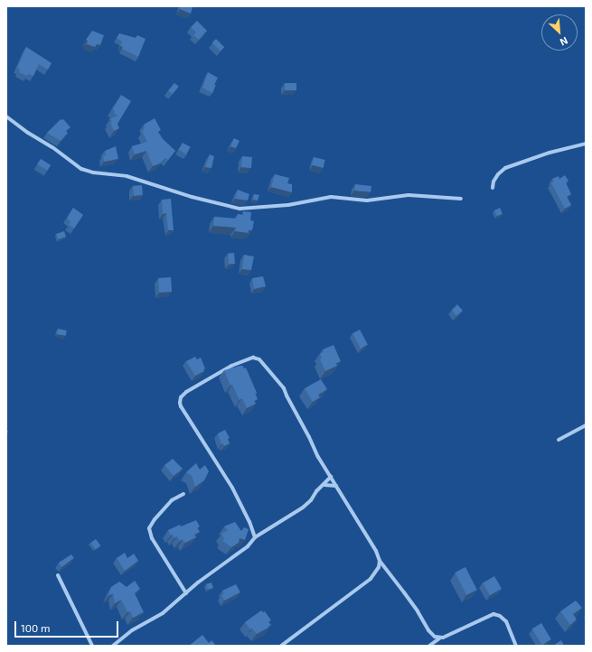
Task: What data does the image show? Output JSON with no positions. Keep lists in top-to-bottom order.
{
  "scale_bar": "100 m",
  "north": "bottom right"
}
